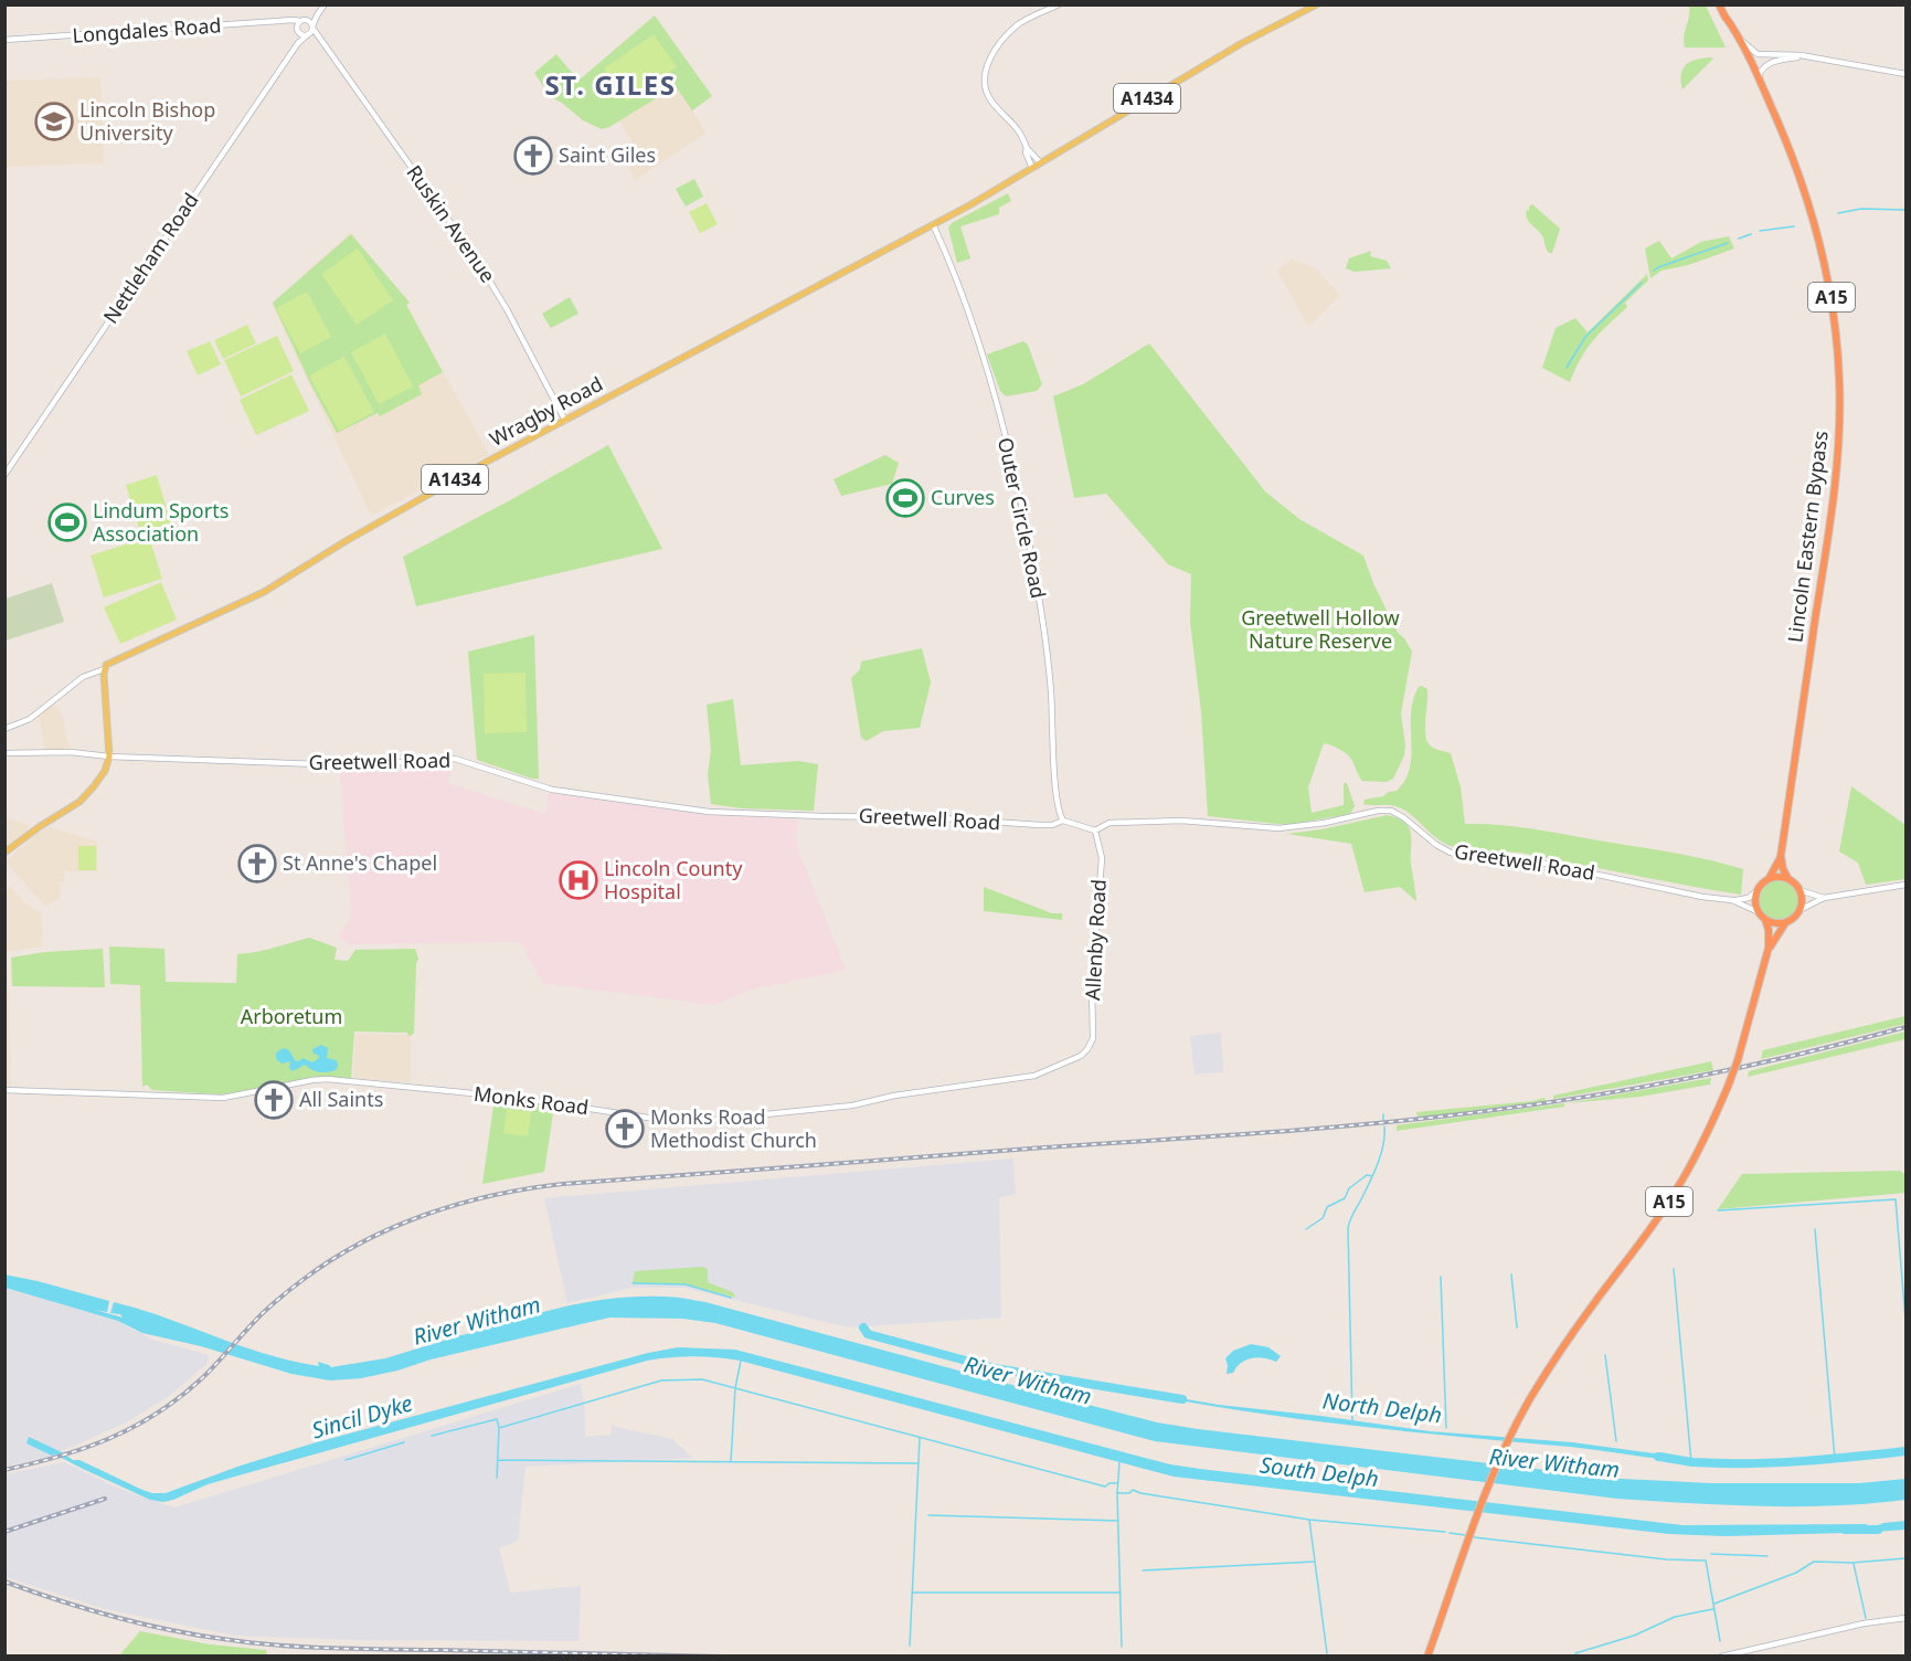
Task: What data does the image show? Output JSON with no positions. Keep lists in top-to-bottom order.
{
  "streets": {
    "highway": ["A15", "Lincoln Eastern Bypass"],
    "main road": [
      "Longdales Road",
      "A1434",
      "Ruskin Avenue",
      "Nettleham Road",
      "Wragby Road",
      "Outer Circle Road",
      "Greetwell Road",
      "Allenby Road",
      "Monks Road"
    ]
  },
  "crossings": [
    ["A1434", "Wragby Road"],
    ["Ruskin Avenue", "Nettleham Road"],
    ["Ruskin Avenue", "Wragby Road"],
    ["A15", "Lincoln Eastern Bypass"],
    ["A15", "Greetwell Road"],
    ["Wragby Road", "Outer Circle Road"],
    ["Outer Circle Road", "Greetwell Road"],
    ["Lincoln Eastern Bypass", "Greetwell Road"],
    ["Greetwell Road", "Allenby Road"],
    ["Allenby Road", "Monks Road"]
  ],
  "districts": ["ST. GILES"],
  "water": [
    "River Witham",
    "North Delph",
    "Sincil Dyke",
    "South Delph"
  ],
  "parks": ["Greetwell Hollow Nature Reserve", "Arboretum"],
  "places": {
    "school or university": ["Lincoln Bishop University"],
    "church": [
      "Saint Giles",
      "St Anne's Chapel",
      "All Saints",
      "Monks Road Methodist Church"
    ],
    "sports": ["Curves", "Lindum Sports Association"],
    "hospital": ["Lincoln County Hospital"]
  }
}
